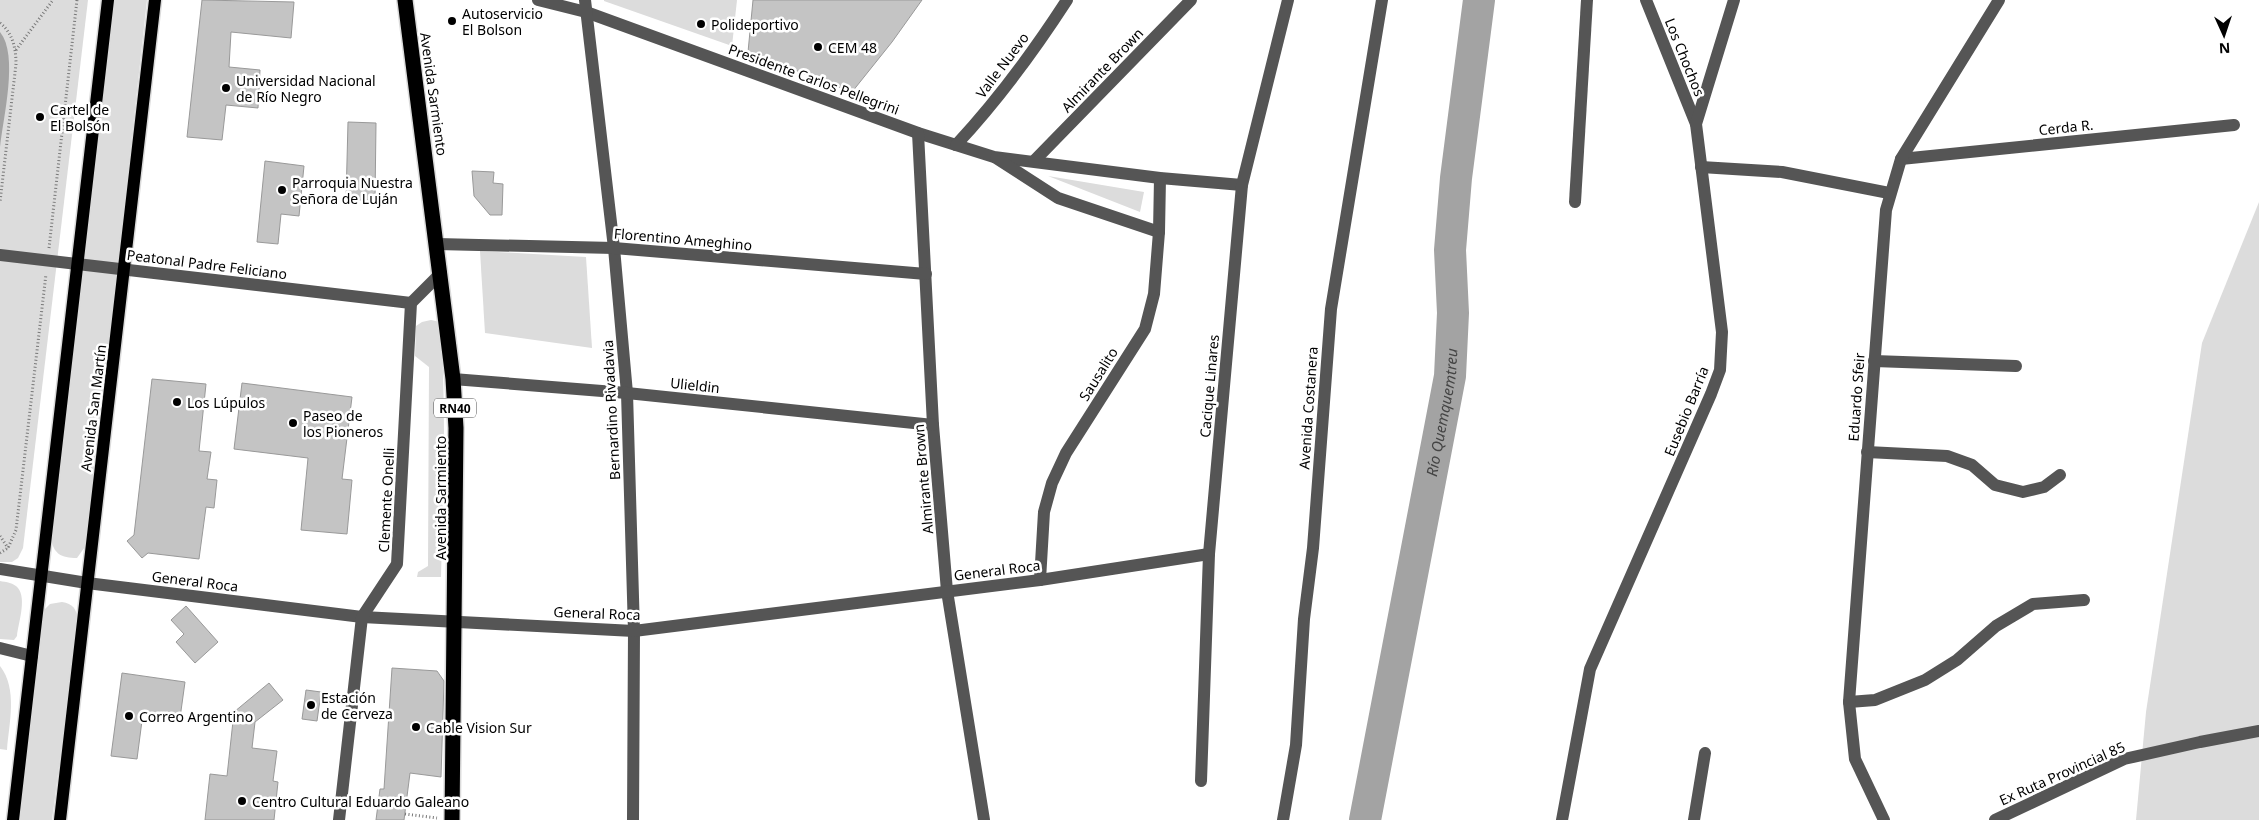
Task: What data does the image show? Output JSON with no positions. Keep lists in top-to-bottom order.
{
  "streets": {
    "highway": ["Avenida Sarmiento", "RN40"],
    "main road": ["Avenida San Martín"],
    "street": [
      "Los Chochos",
      "Valle Nuevo",
      "Almirante Brown",
      "Presidente Carlos Pellegrini",
      "Cerda R.",
      "Florentino Ameghino",
      "Peatonal Padre Feliciano",
      "Sausalito",
      "Ulieldin",
      "Cacique Linares",
      "Eduardo Sfeir",
      "Avenida Costanera",
      "Bernardino Rivadavia",
      "Eusebio Barría",
      "Clemente Onelli",
      "General Roca",
      "Ex Ruta Provincial 85"
    ]
  },
  "crossings": [
    ["Los Chochos", "Eusebio Barría"],
    ["Valle Nuevo", "Presidente Carlos Pellegrini"],
    ["Almirante Brown", "Presidente Carlos Pellegrini"],
    ["Almirante Brown", "Florentino Ameghino"],
    ["Almirante Brown", "Ulieldin"],
    ["Almirante Brown", "General Roca"],
    ["Presidente Carlos Pellegrini", "Sausalito"],
    ["Presidente Carlos Pellegrini", "Cacique Linares"],
    ["Presidente Carlos Pellegrini", "Bernardino Rivadavia"],
    ["Avenida Sarmiento", "Florentino Ameghino"],
    ["Avenida Sarmiento", "Ulieldin"],
    ["Avenida Sarmiento", "General Roca"],
    ["Cerda R.", "Eduardo Sfeir"],
    ["Florentino Ameghino", "Bernardino Rivadavia"],
    ["Peatonal Padre Feliciano", "Avenida San Martín"],
    ["Peatonal Padre Feliciano", "Clemente Onelli"],
    ["Sausalito", "General Roca"],
    ["Ulieldin", "Bernardino Rivadavia"],
    ["Cacique Linares", "General Roca"],
    ["Avenida San Martín", "General Roca"],
    ["Bernardino Rivadavia", "General Roca"],
    ["Clemente Onelli", "General Roca"]
  ],
  "water": ["Río Quemquemtreu"],
  "places": [
    "Autoservicio El Bolson",
    "Polideportivo",
    "CEM 48",
    "Universidad Nacional de Río Negro",
    "Cartel de El Bolsón",
    "Parroquia Nuestra Señora de Luján",
    "Los Lúpulos",
    "Paseo de los Pioneros",
    "Estación de Cerveza",
    "Correo Argentino",
    "Cable Vision Sur",
    "Centro Cultural Eduardo Galeano"
  ],
  "north": "bottom"
}
